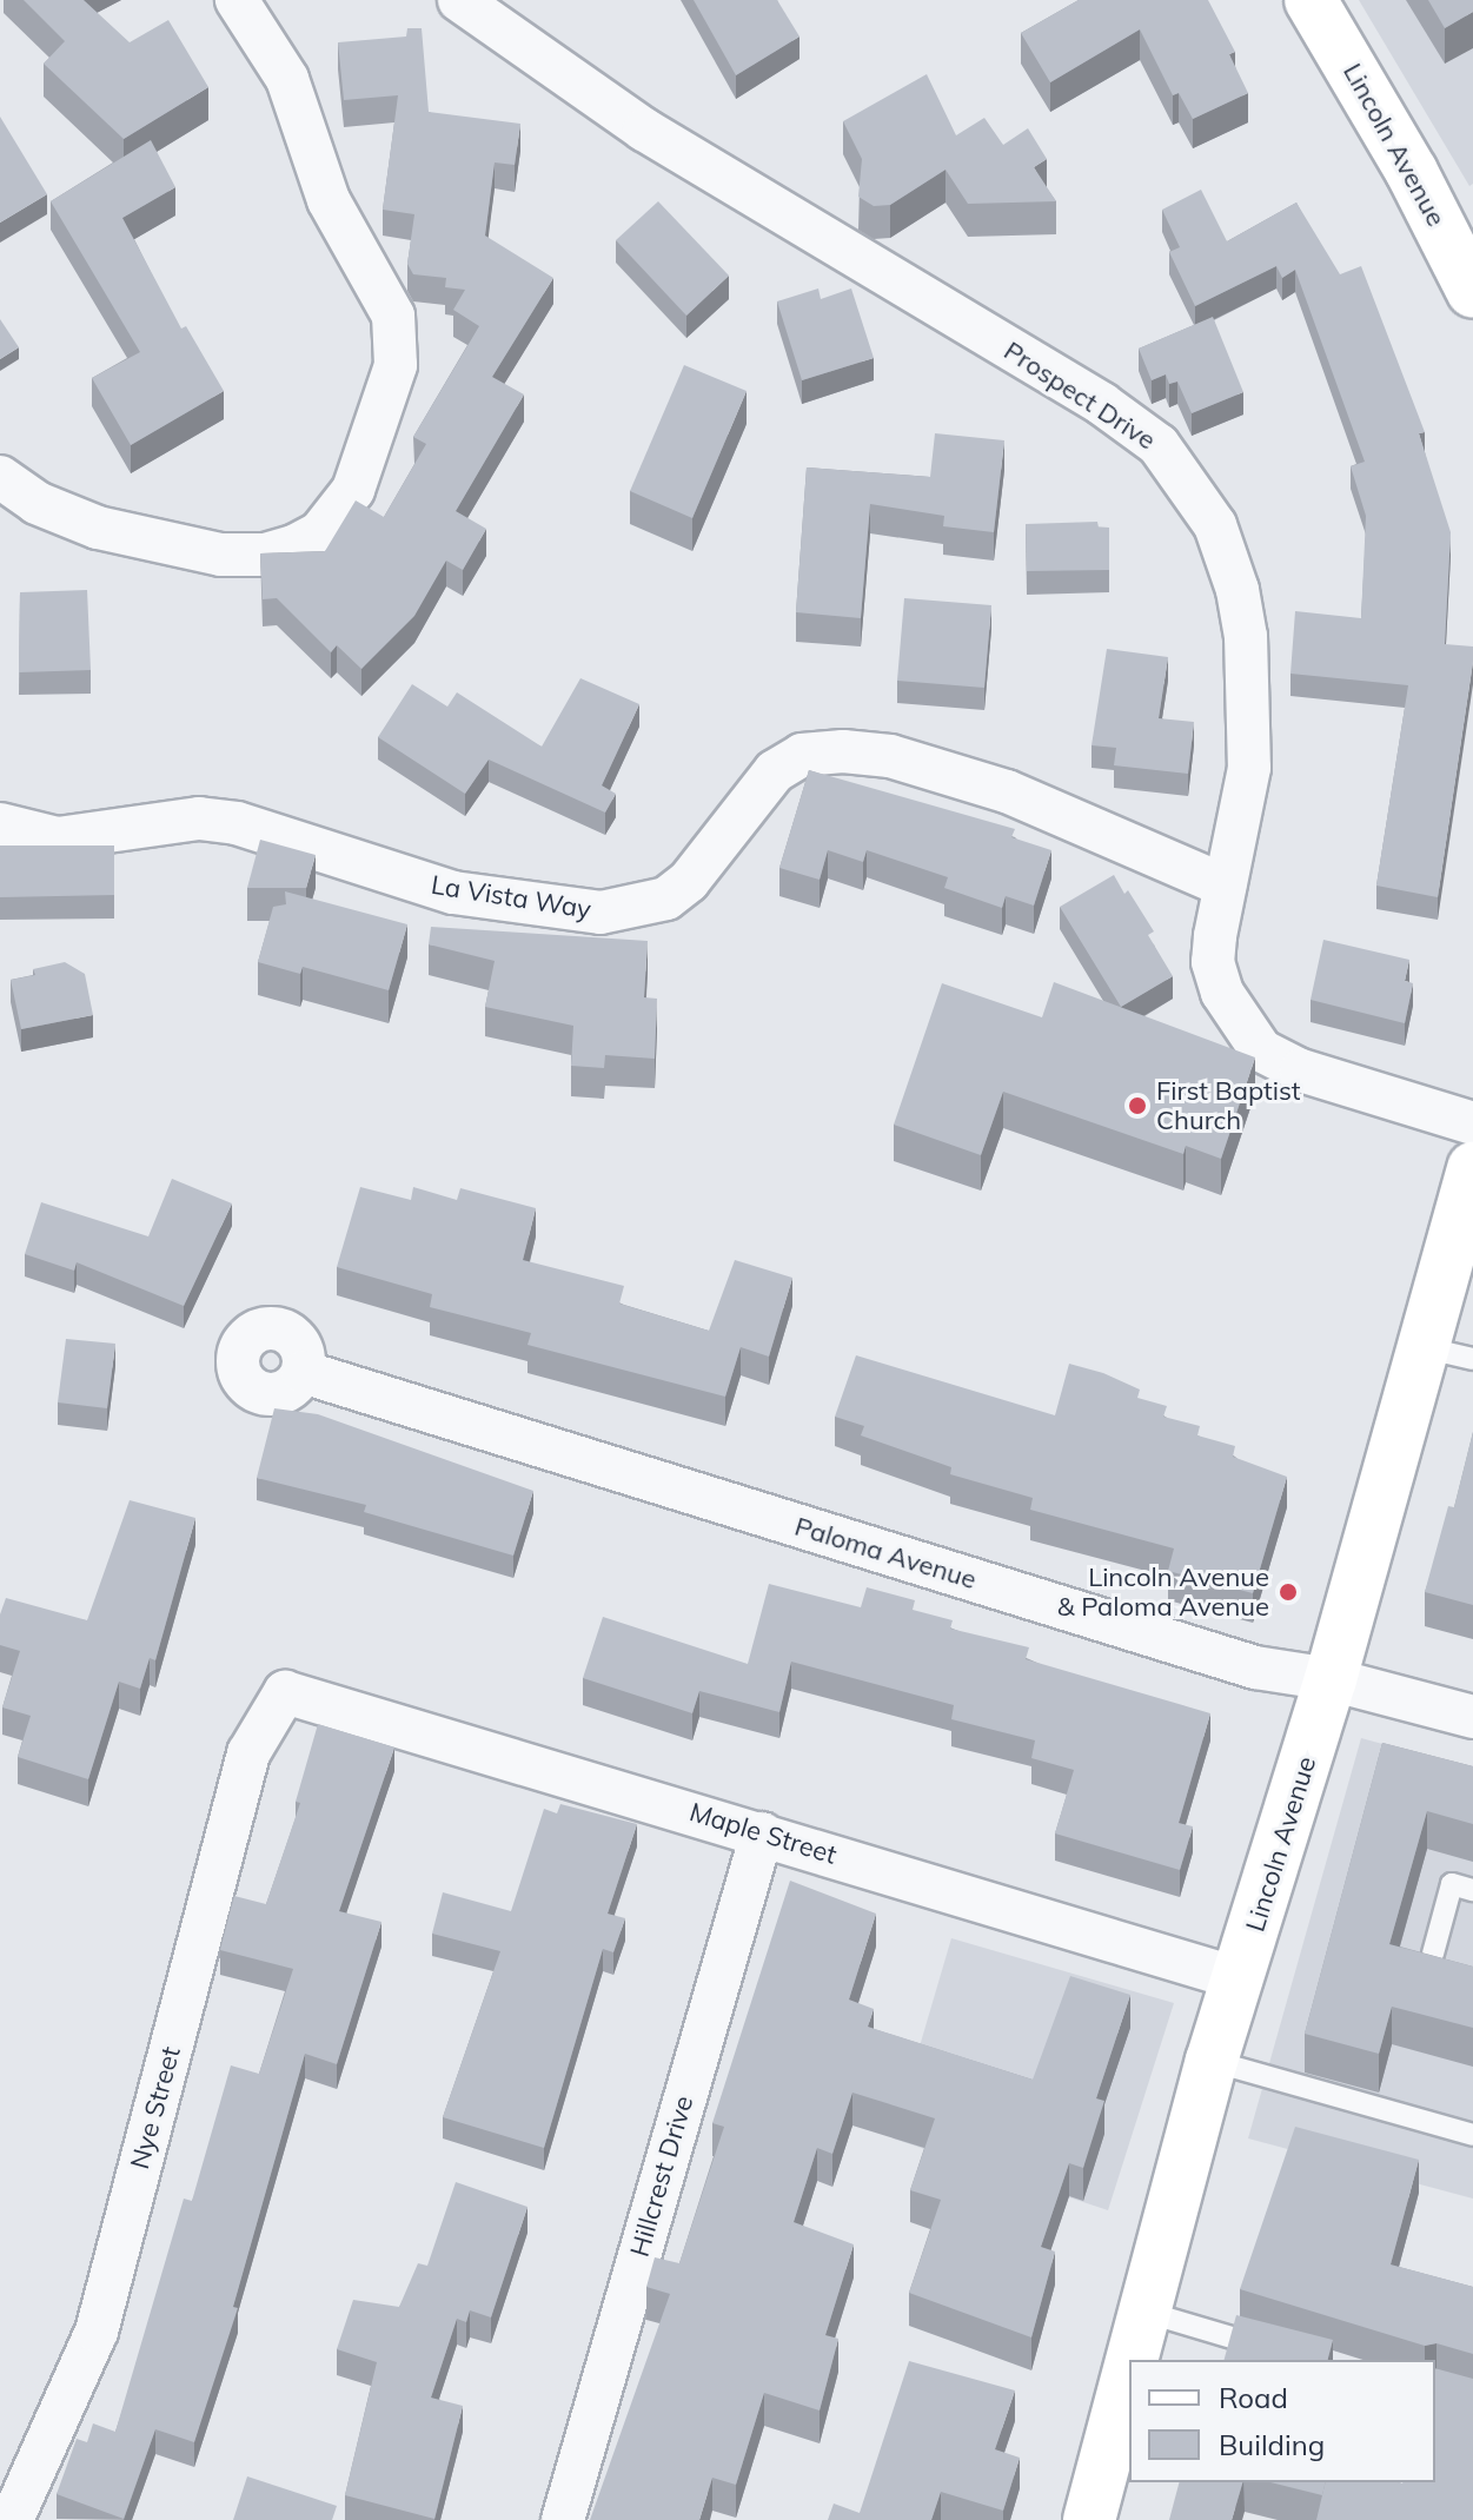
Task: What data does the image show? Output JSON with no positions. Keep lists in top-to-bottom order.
{
  "streets": {
    "main road": ["Lincoln Avenue"],
    "street": [
      "Prospect Drive",
      "La Vista Way",
      "Paloma Avenue",
      "Maple Street",
      "Nye Street",
      "Hillcrest Drive"
    ]
  },
  "crossings": [
    ["Lincoln Avenue", "Paloma Avenue"],
    ["Lincoln Avenue", "Maple Street"],
    ["Prospect Drive", "La Vista Way"],
    ["Maple Street", "Nye Street"],
    ["Maple Street", "Hillcrest Drive"]
  ],
  "places": ["First Baptist Church", "Lincoln Avenue & Paloma Avenue"],
  "legend": ["Road", "Building"]
}
